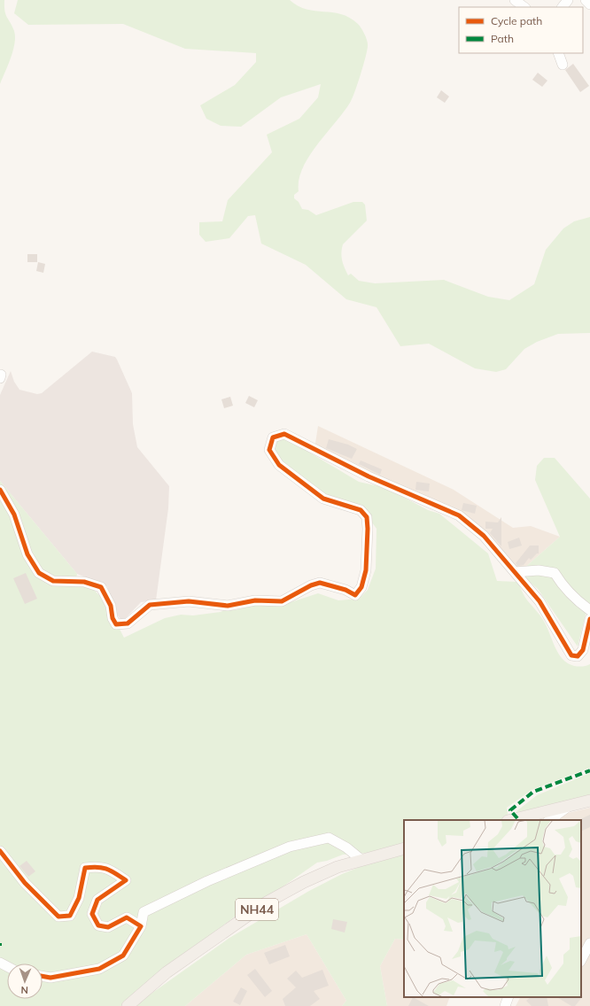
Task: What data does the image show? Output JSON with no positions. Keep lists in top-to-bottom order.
{
  "streets": {
    "main road": ["NH44"]
  },
  "legend": ["Cycle path", "Path"],
  "north": "bottom"
}
